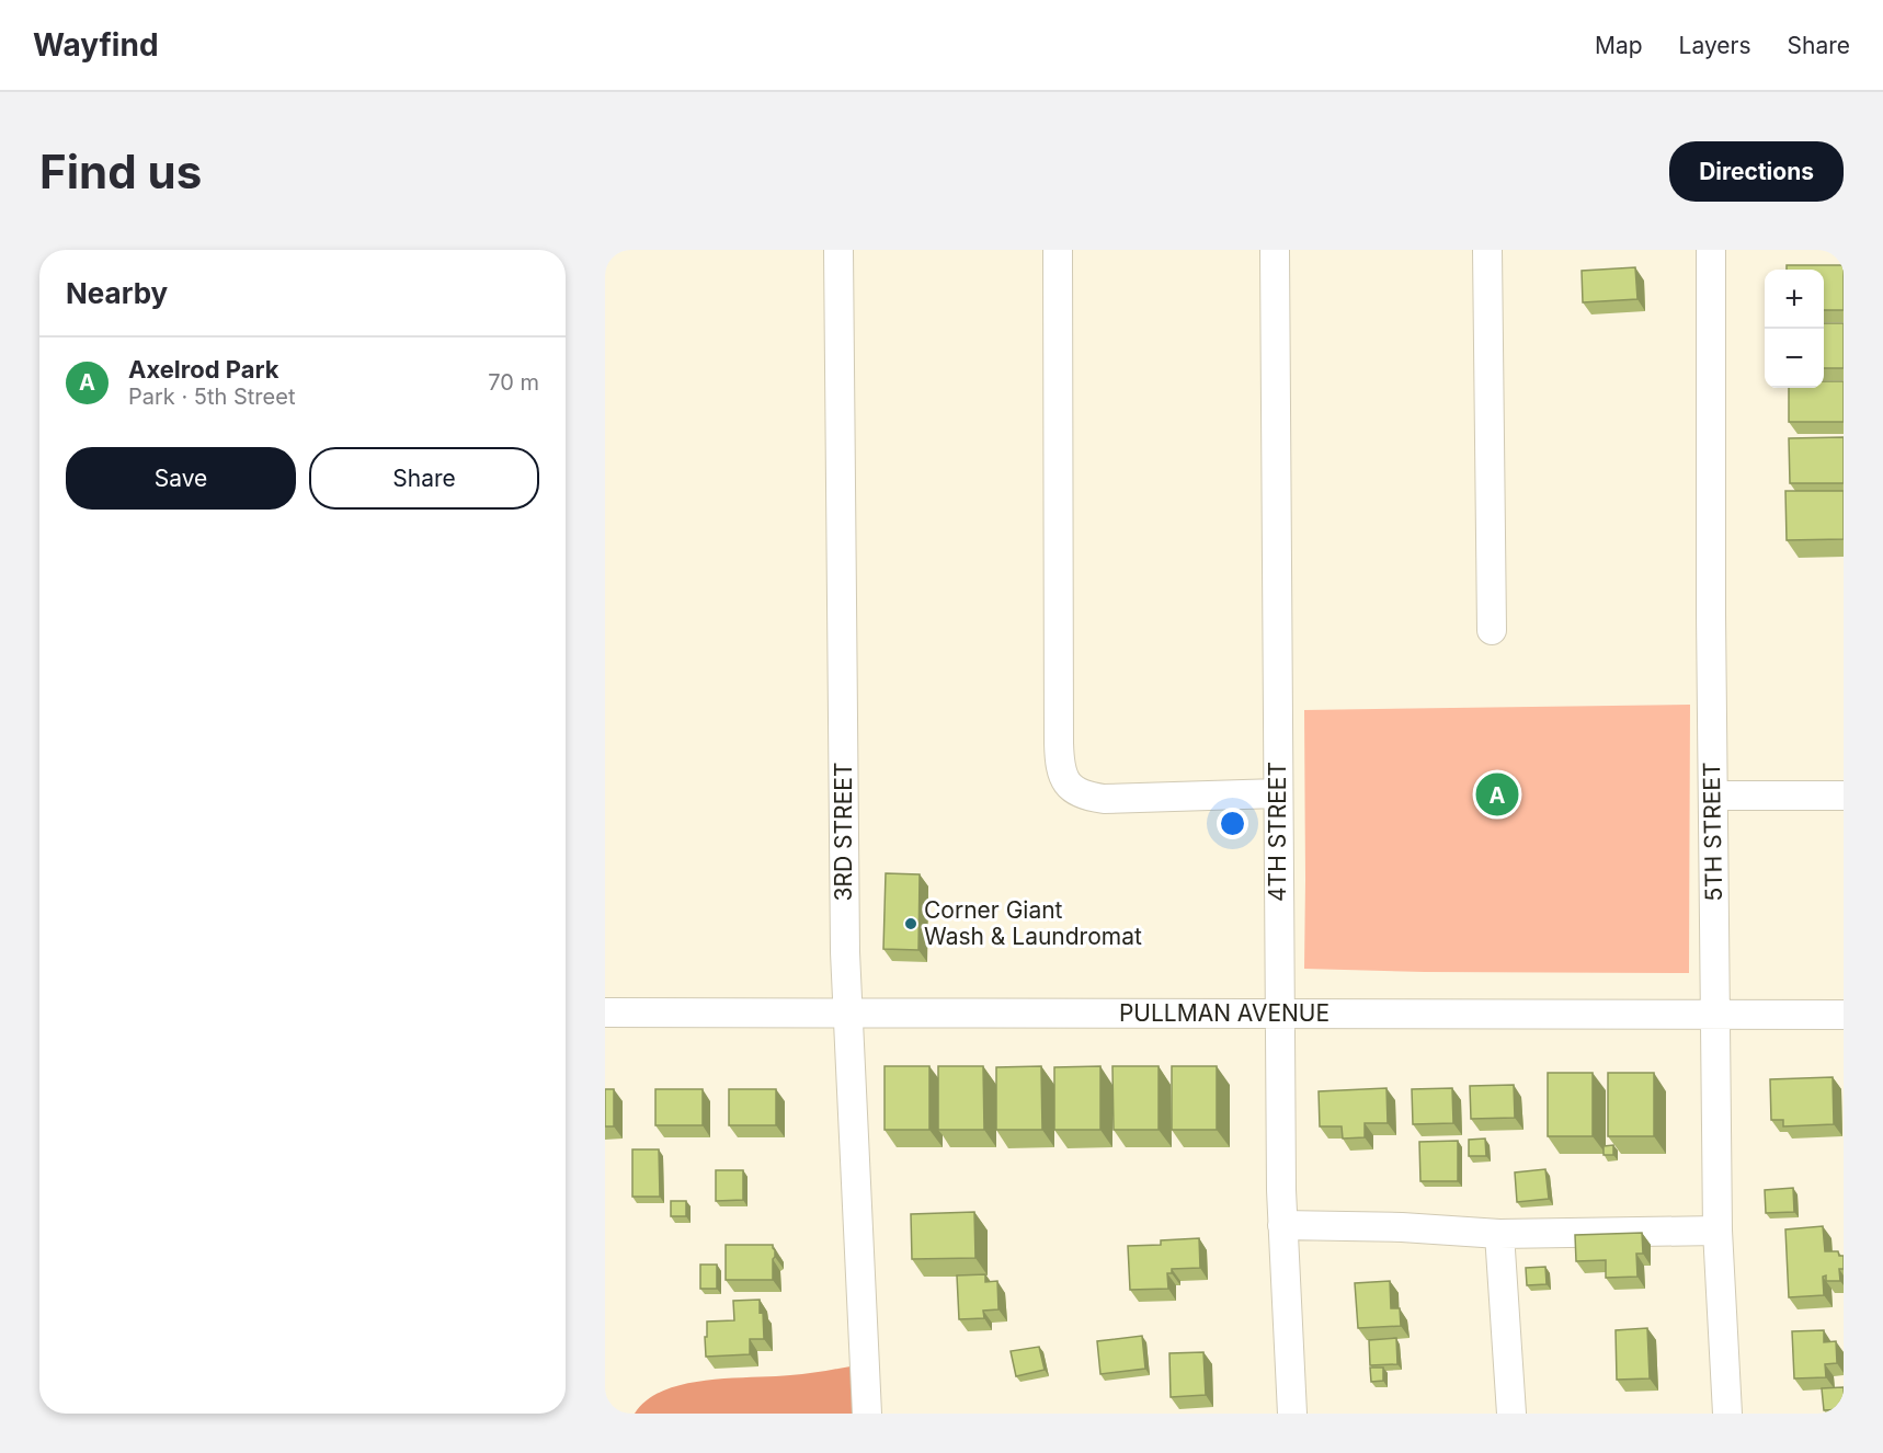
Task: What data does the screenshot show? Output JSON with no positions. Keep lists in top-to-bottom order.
{
  "streets": {
    "street": [
      "3RD STREET",
      "4TH STREET",
      "5TH STREET",
      "PULLMAN AVENUE"
    ]
  },
  "crossings": [
    ["3RD STREET", "PULLMAN AVENUE"],
    ["4TH STREET", "PULLMAN AVENUE"],
    ["5TH STREET", "PULLMAN AVENUE"]
  ],
  "places": ["Corner Giant Wash & Laundromat"],
  "page": {
    "header": "Wayfind",
    "nav": ["Map", "Layers", "Share"],
    "buttons": [
      "Directions",
      ["Save", "Share"]
    ],
    "title": "Find us",
    "heading": "Nearby",
    "map_buttons": ["+", "−"],
    "list": [
      {
        "mark": "A",
        "name": "Axelrod Park",
        "note": "Park · 5th Street",
        "value": "70 m"
      }
    ],
    "pins": "A"
  }
}
